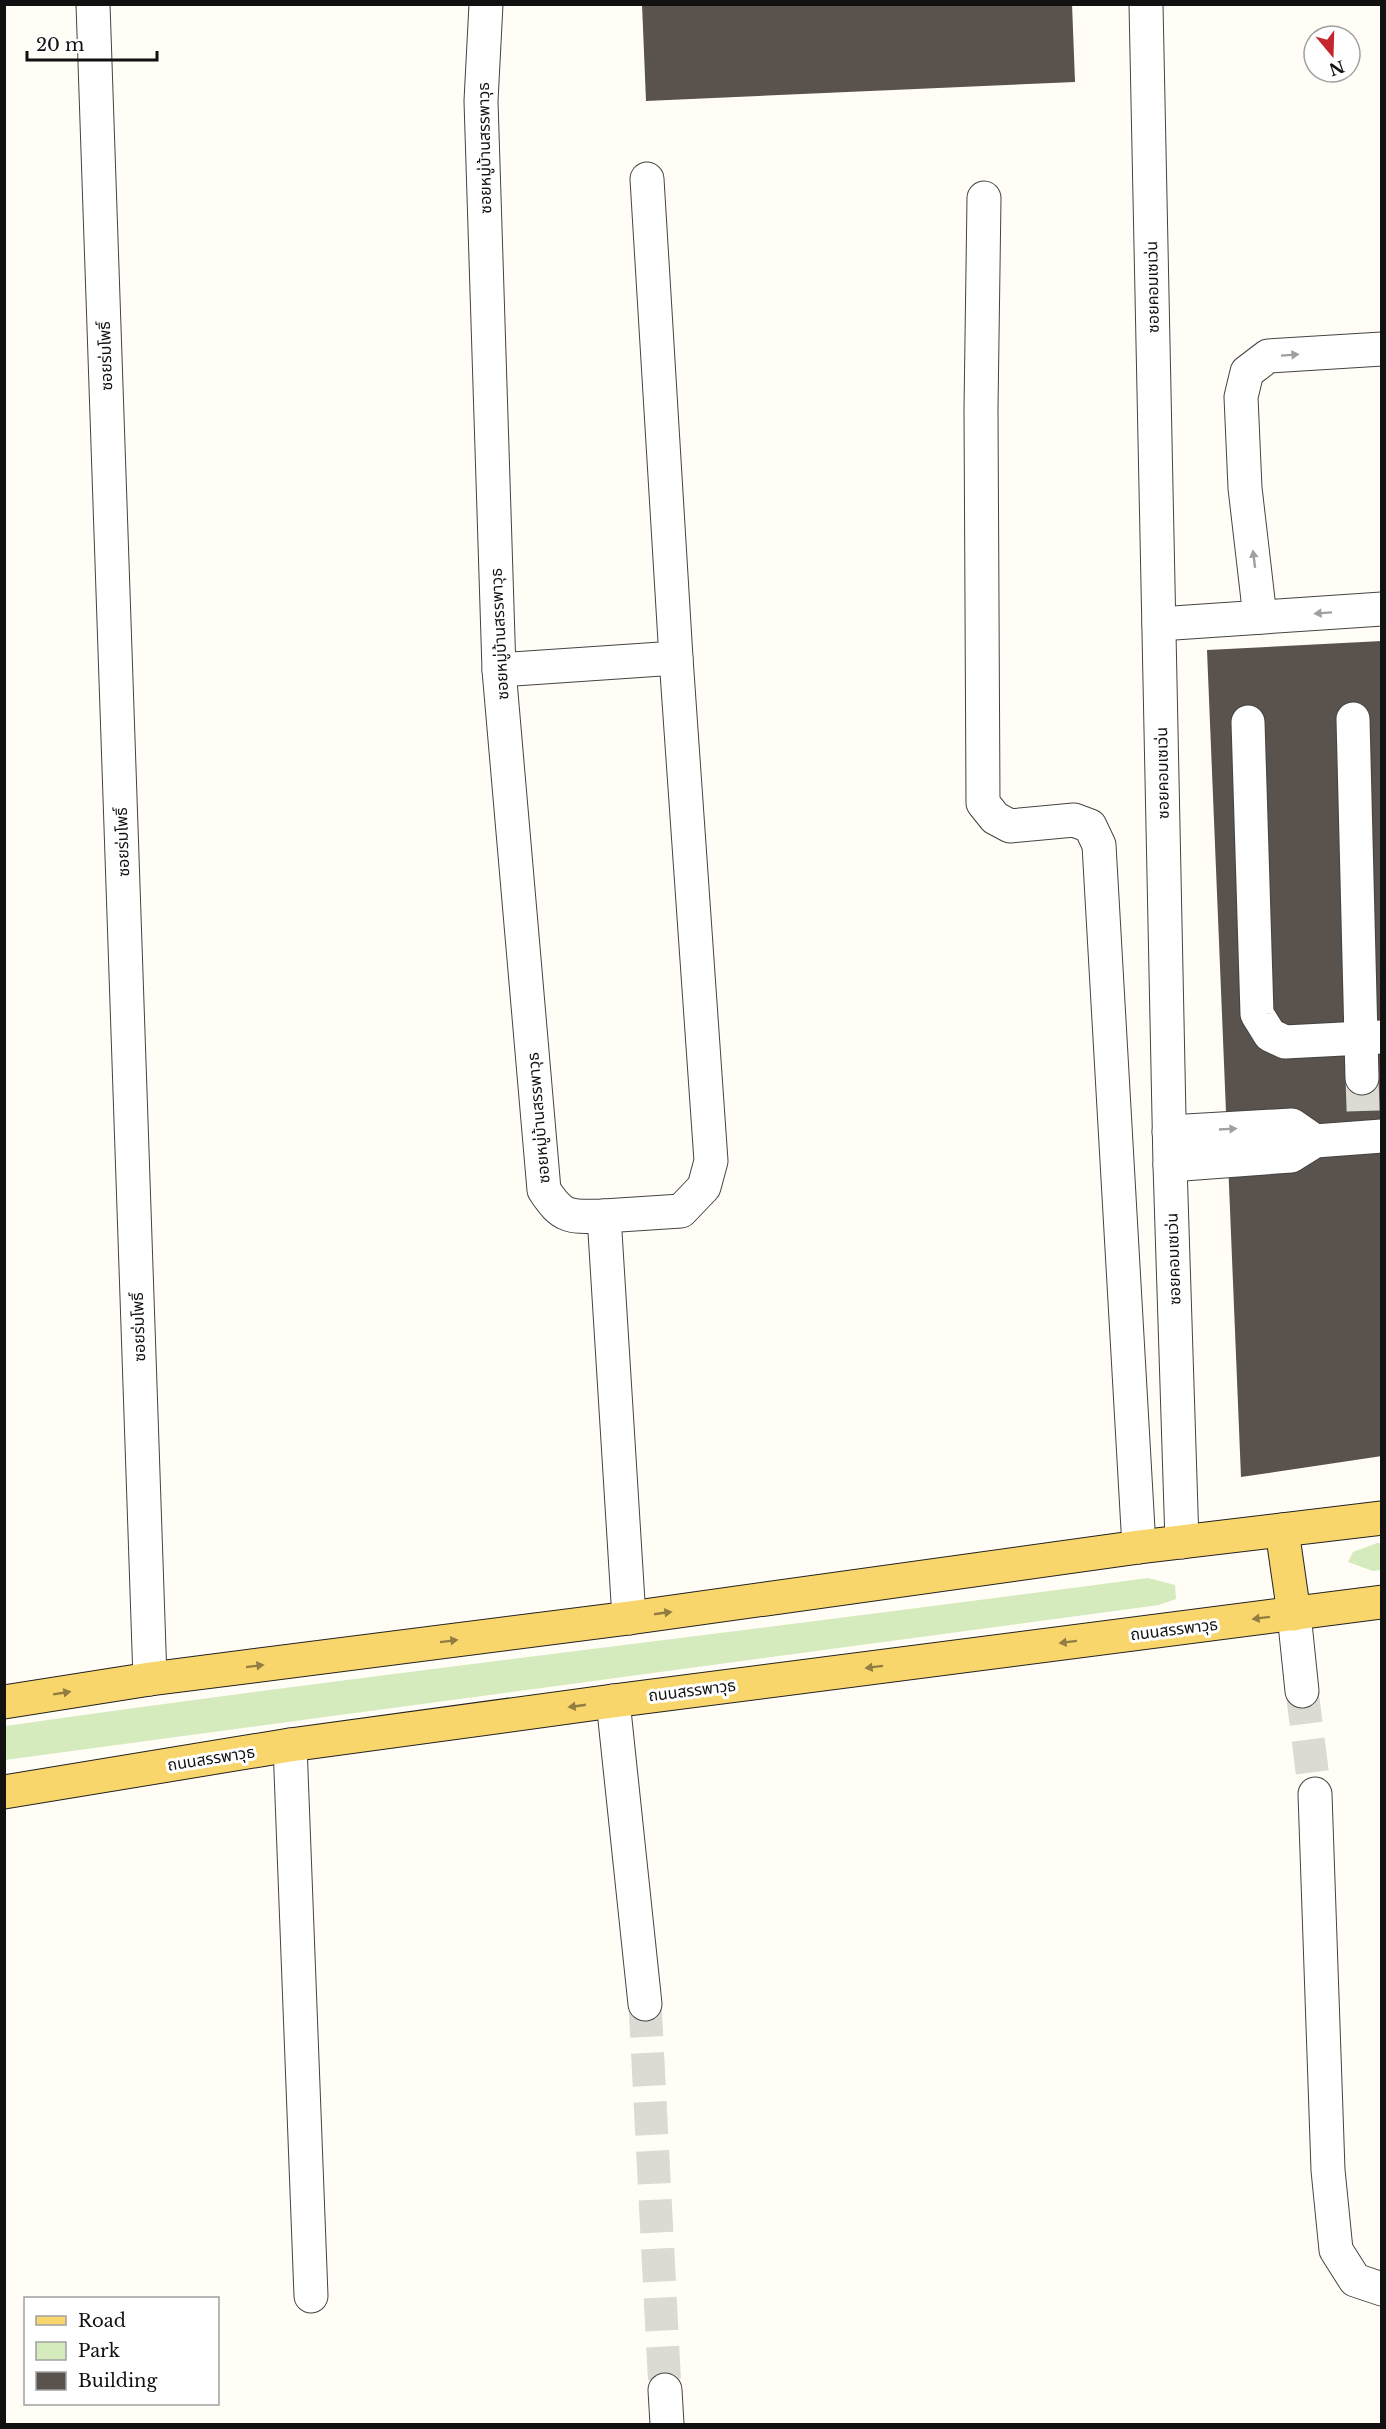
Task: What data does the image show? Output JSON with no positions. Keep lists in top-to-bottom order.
{
  "streets": {
    "main road": ["ถนนสรรพาวุธ"],
    "street": ["ซอยหมู่บ้านสรรพาวุธ", "ซอยคอมเซเว่น", "ซอยร่มโพธิ์"]
  },
  "legend": ["Road", "Park", "Building"],
  "scale_bar": "20 m",
  "north": "bottom"
}
